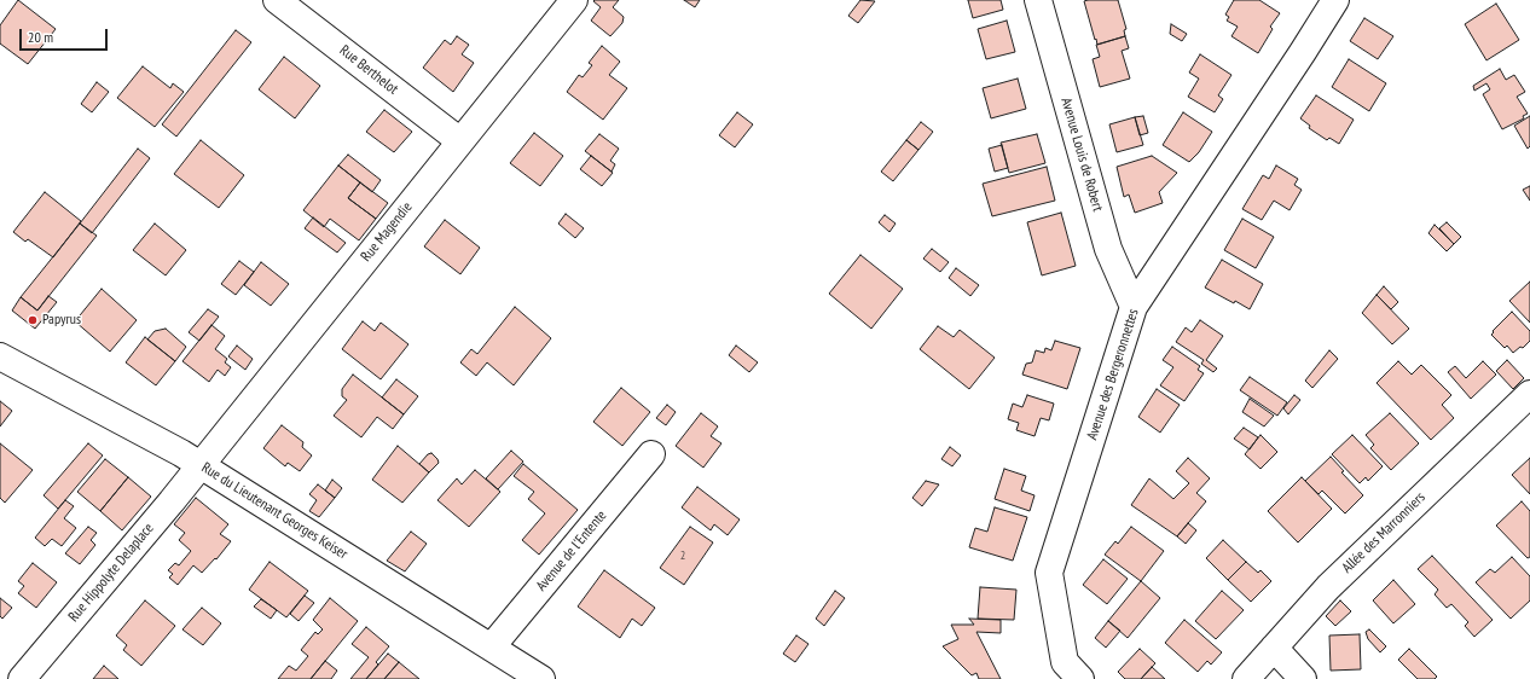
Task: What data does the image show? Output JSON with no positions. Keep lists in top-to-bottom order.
{
  "streets": {
    "street": [
      "Rue Berthelot",
      "Avenue Louis de Robert",
      "Rue Magendie",
      "Avenue des Bergeronnettes",
      "Rue du Lieutenant Georges Keiser",
      "Allée des Marronniers",
      "Avenue de l'Entente",
      "Rue Hippolyte Delaplace"
    ]
  },
  "crossings": [
    ["Rue Berthelot", "Rue Magendie"],
    ["Avenue Louis de Robert", "Avenue des Bergeronnettes"],
    ["Rue Magendie", "Rue du Lieutenant Georges Keiser"],
    ["Rue Magendie", "Rue Hippolyte Delaplace"],
    ["Rue du Lieutenant Georges Keiser", "Avenue de l'Entente"],
    ["Rue du Lieutenant Georges Keiser", "Rue Hippolyte Delaplace"]
  ],
  "places": ["Papyrus"],
  "house_numbers": ["2"],
  "scale_bar": "20 m"
}
